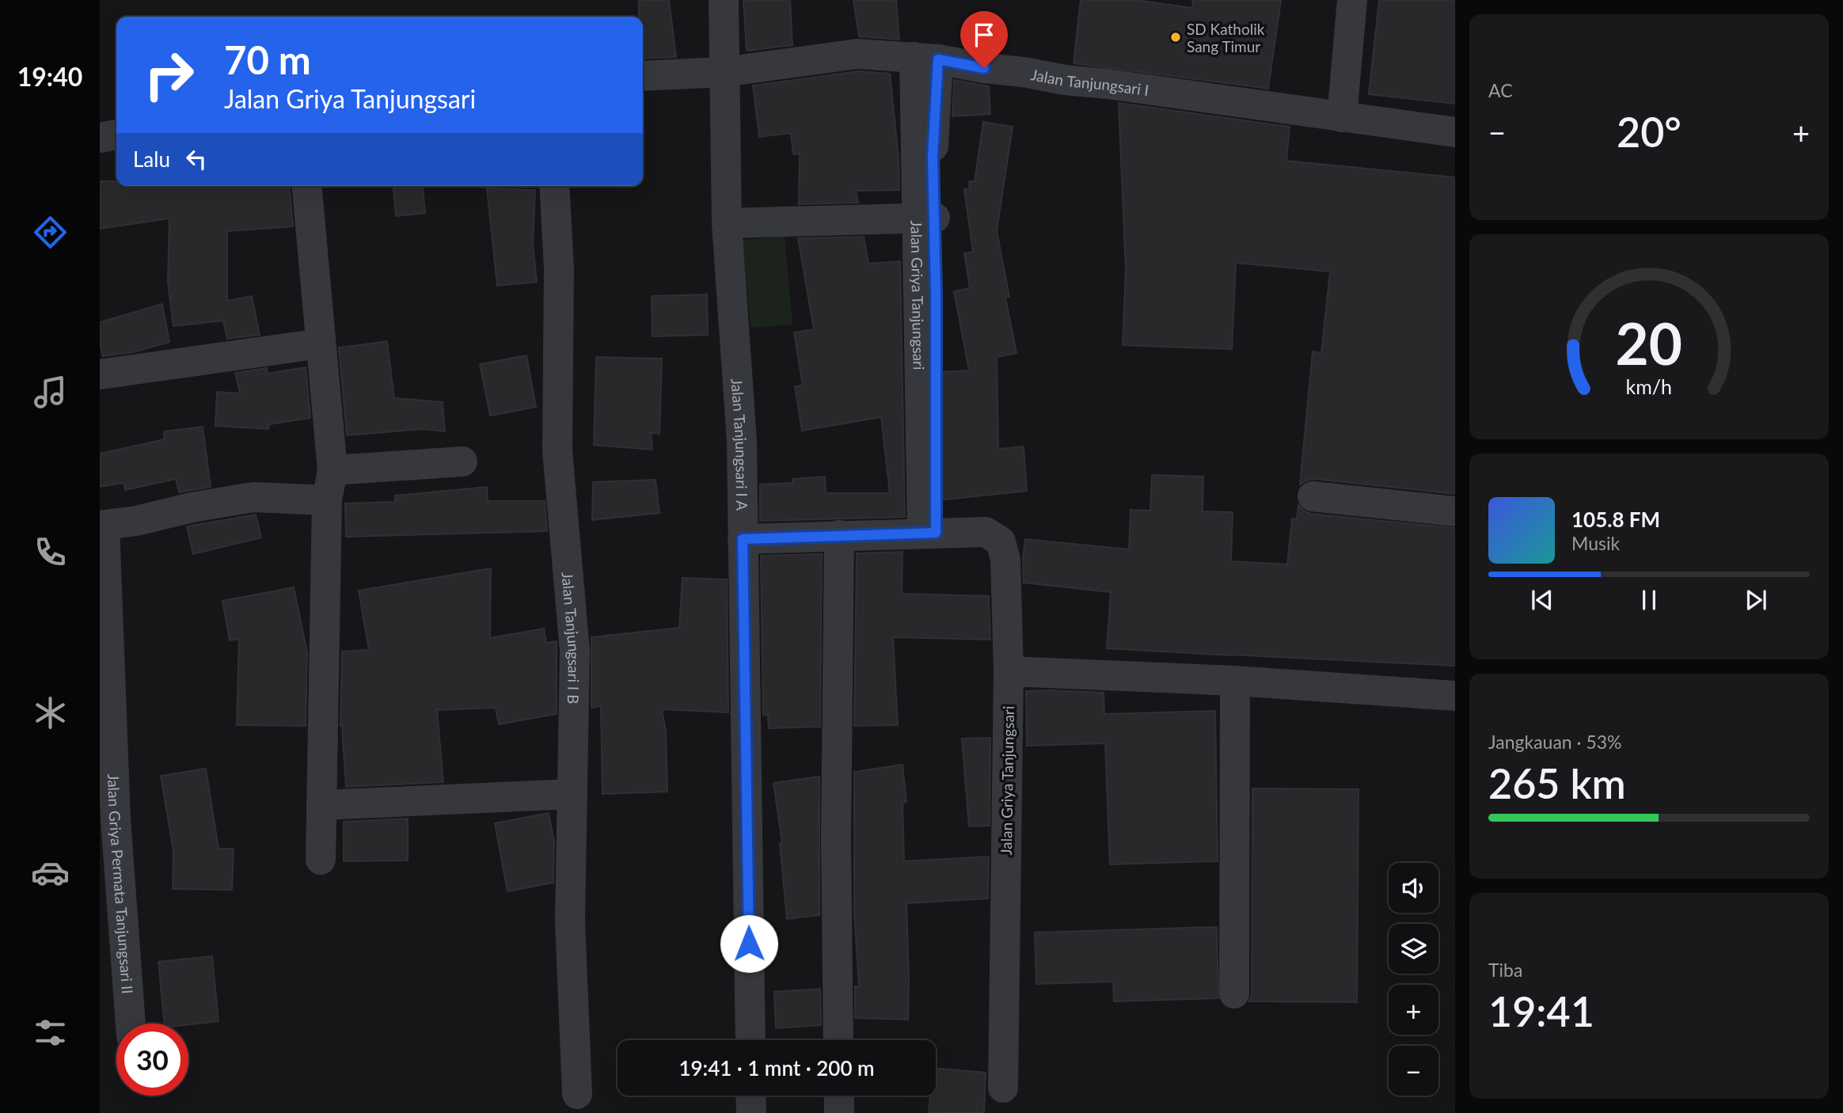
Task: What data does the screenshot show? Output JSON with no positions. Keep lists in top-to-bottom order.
{
  "streets": {
    "street": [
      "Jalan Tanjungsari I",
      "Jalan Griya Tanjungsari",
      "Jalan Tanjungsari I A",
      "Jalan Tanjungsari I B",
      "Jalan Griya Permata Tanjungsari II"
    ]
  },
  "crossings": [
    ["Jalan Tanjungsari I", "Jalan Griya Tanjungsari"],
    ["Jalan Tanjungsari I", "Jalan Tanjungsari I A"],
    ["Jalan Griya Tanjungsari", "Jalan Tanjungsari I A"]
  ],
  "places": ["SD Katholik Sang Timur"],
  "page": {
    "tabs": "19:40",
    "tile": [
      "AC",
      ["Jangkauan · 53%", "265 km"],
      ["Tiba", "19:41"]
    ],
    "turn": ["70 m", "Jalan Griya Tanjungsari"],
    "heat": ["−", "20°", "+"],
    "then": "Lalu",
    "song": ["105.8 FM", "Musik"],
    "map_buttons": ["+", "−"],
    "limit": "30",
    "trip": "19:41 · 1 mnt · 200 m",
    "gauge": ["20", "km/h"]
  }
}
